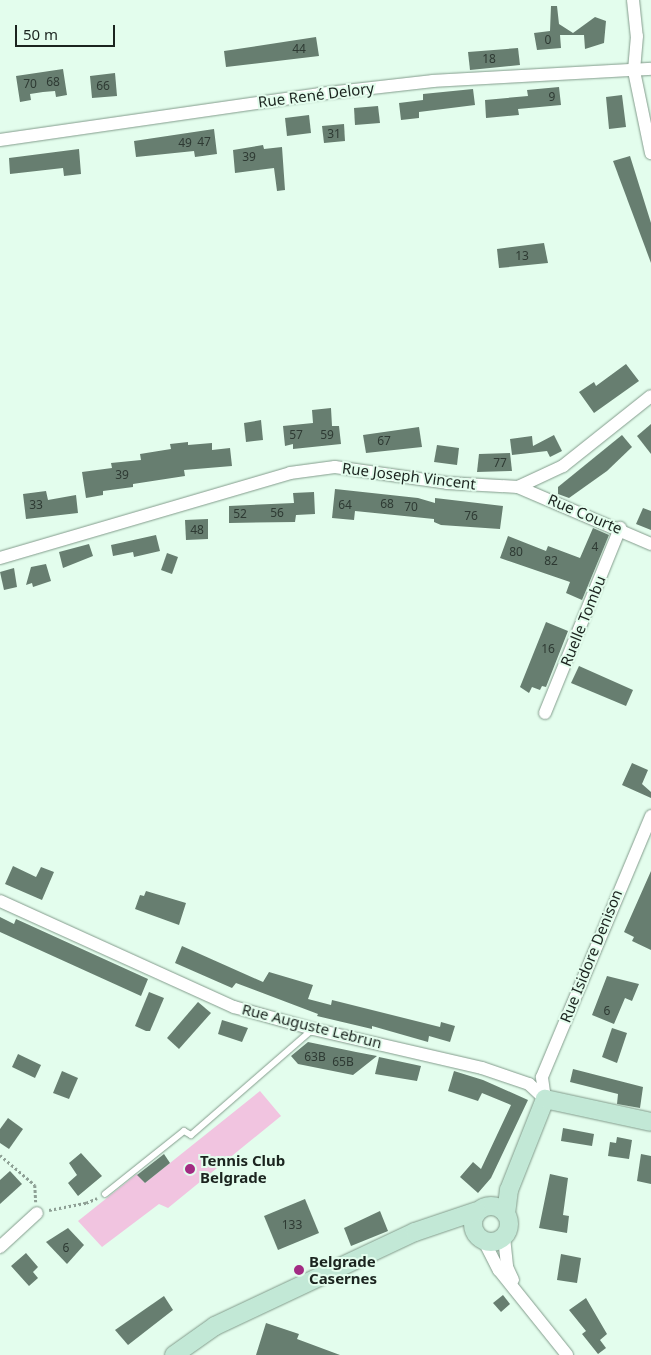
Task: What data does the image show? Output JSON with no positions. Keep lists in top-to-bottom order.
{
  "streets": {
    "street": [
      "Rue René Delory",
      "Rue Joseph Vincent",
      "Rue Courte",
      "Ruelle Tombu",
      "Rue Isidore Denison",
      "Rue Auguste Lebrun"
    ]
  },
  "crossings": [
    ["Rue Joseph Vincent", "Rue Courte"],
    ["Rue Courte", "Ruelle Tombu"],
    ["Rue Isidore Denison", "Rue Auguste Lebrun"]
  ],
  "places": ["Tennis Club Belgrade", "Belgrade Casernes"],
  "house_numbers": [
    "0",
    "44",
    "18",
    "68",
    "70",
    "66",
    "9",
    "31",
    "47",
    "49",
    "39",
    "13",
    "57",
    "59",
    "67",
    "77",
    "39",
    "68",
    "33",
    "64",
    "70",
    "56",
    "52",
    "76",
    "48",
    "4",
    "80",
    "82",
    "16",
    "6",
    "63B",
    "65B",
    "133",
    "6"
  ],
  "scale_bar": "50 m"
}
